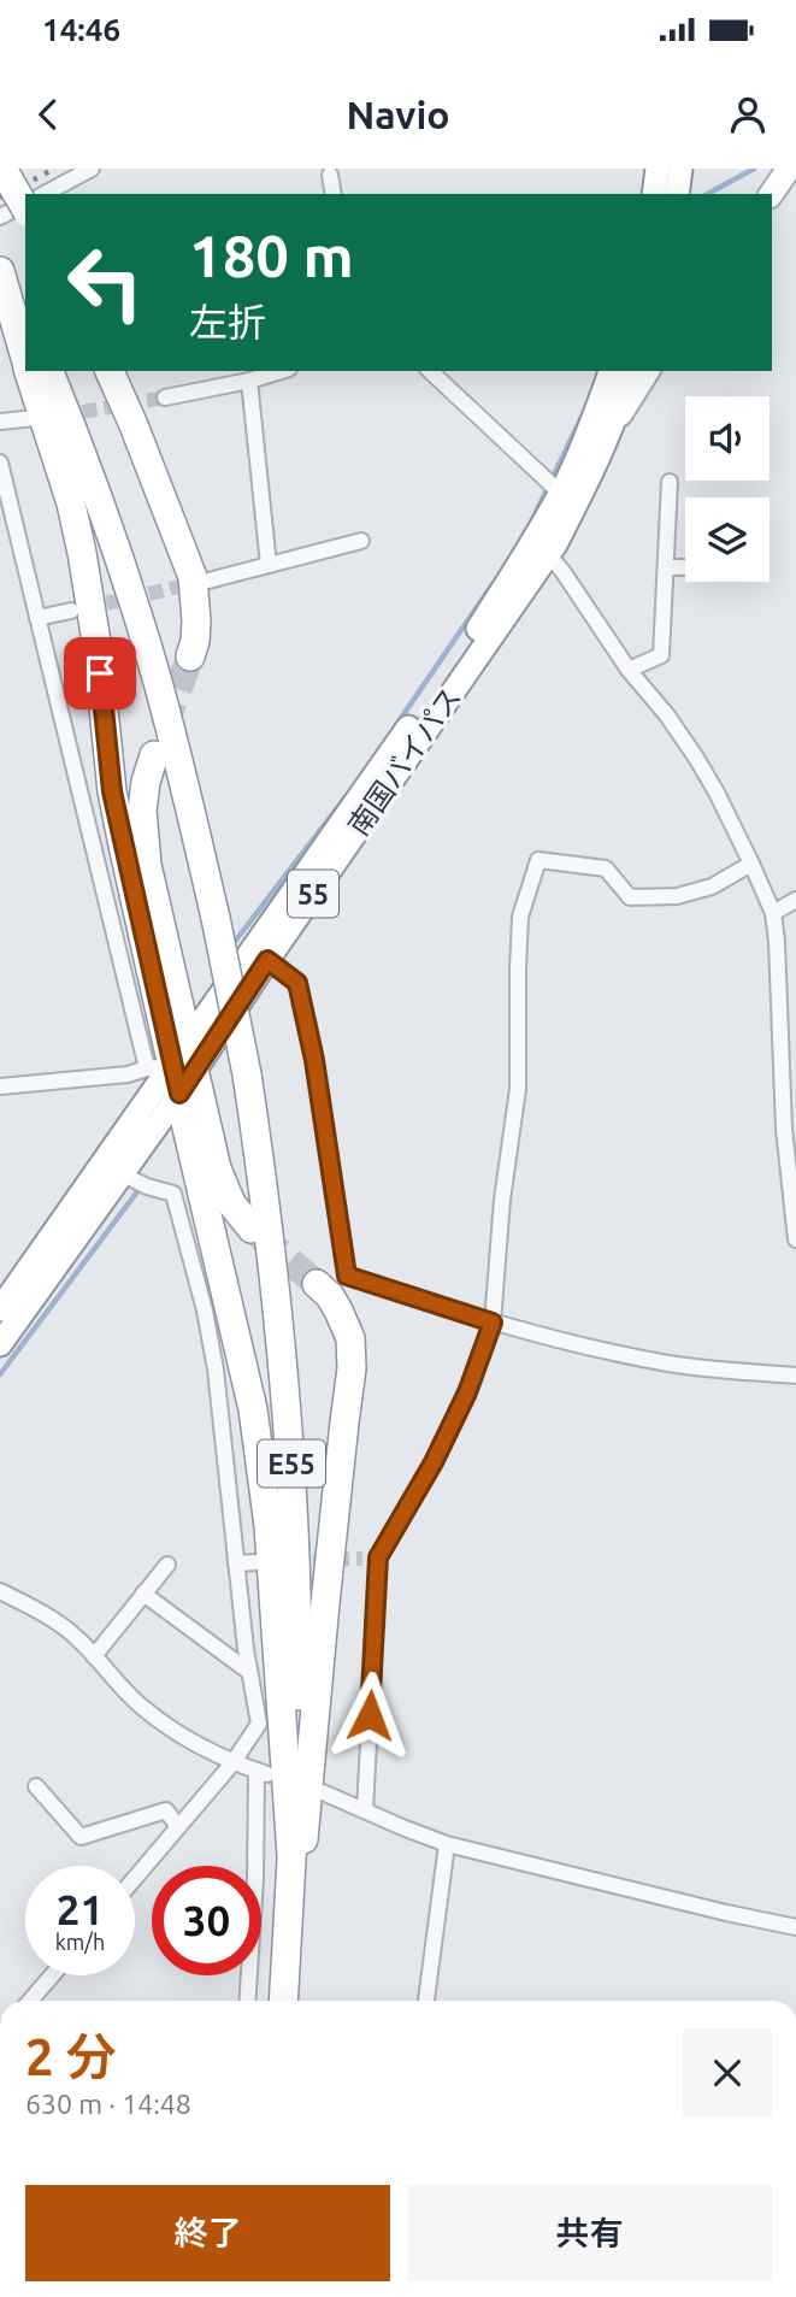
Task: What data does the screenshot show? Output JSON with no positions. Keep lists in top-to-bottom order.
{
  "streets": {
    "highway": ["E55"],
    "main road": ["南国バイパス", "55"]
  },
  "page": {
    "status": "14:46",
    "header": "Navio",
    "turn": ["180 m", "左折"],
    "speed": "21 km/h",
    "limit": "30",
    "heading": ["2 分", "630 m · 14:48"],
    "buttons": ["終了", "共有"]
  }
}
